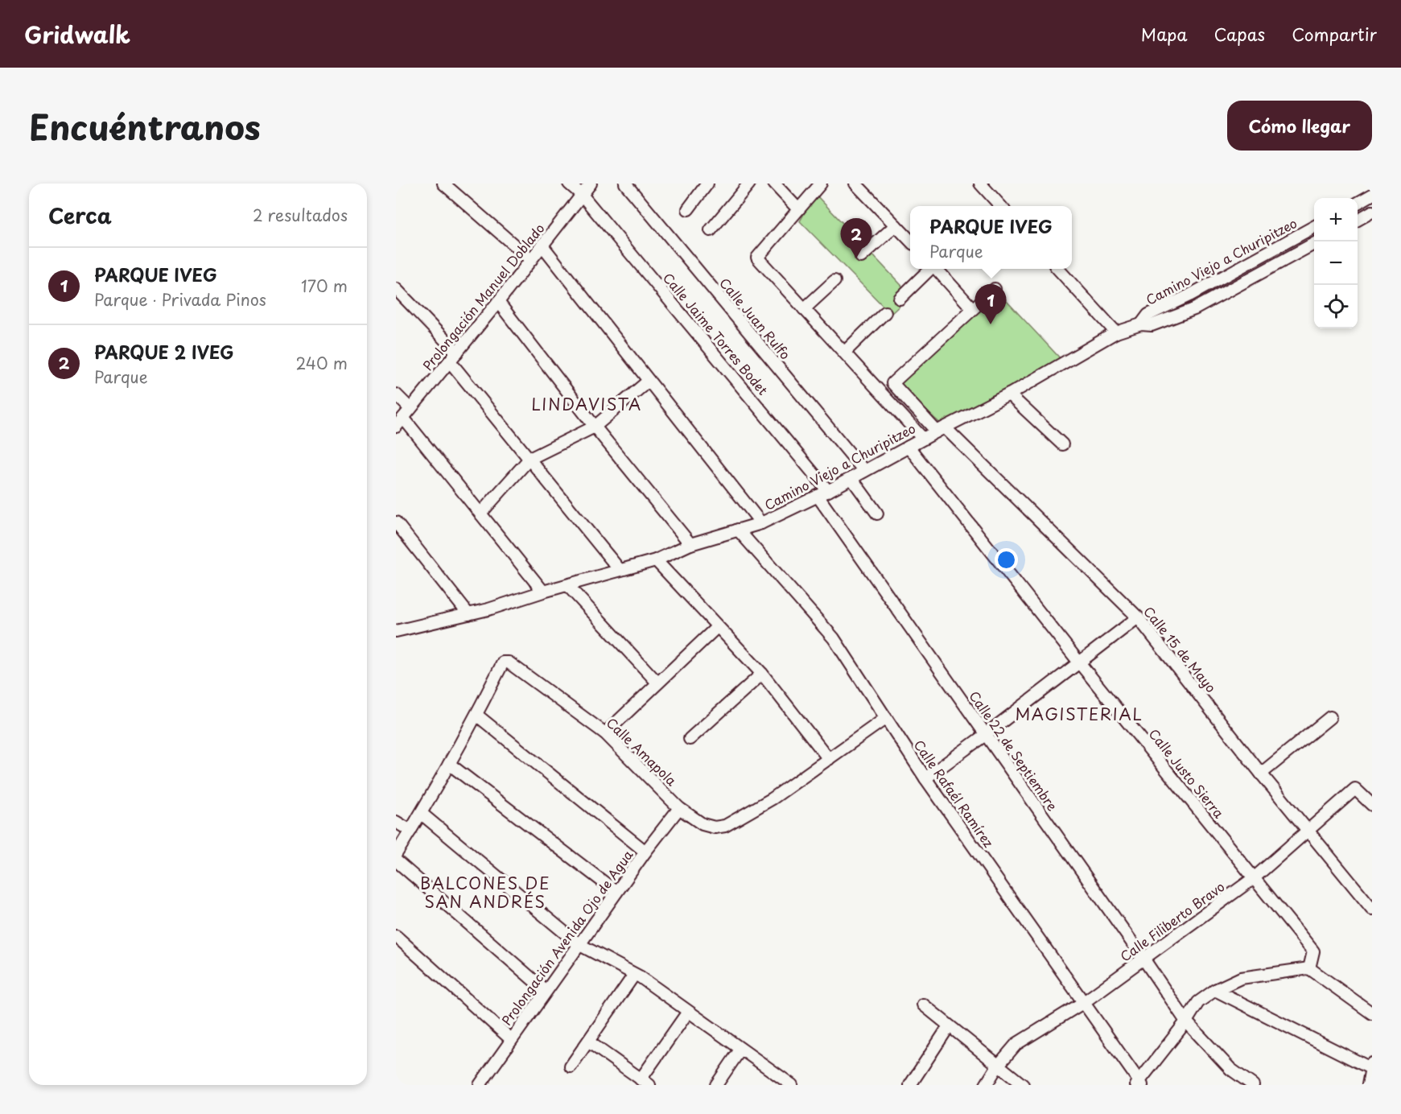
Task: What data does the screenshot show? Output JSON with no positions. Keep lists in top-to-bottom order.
{
  "streets": {
    "street": [
      "Camino Viejo a Churipitzeo",
      "Prolongación Manuel Doblado",
      "Calle Juan Rulfo",
      "Calle Jaime Torres Bodet",
      "Calle 15 de Mayo",
      "Calle 22 de Septiembre",
      "Calle Amapola",
      "Calle Justo Sierra",
      "Calle Rafaél Ramírez",
      "Calle Filiberto Bravo",
      "Prolongación Avenida Ojo de Agua"
    ]
  },
  "crossings": [
    ["Camino Viejo a Churipitzeo", "Calle Juan Rulfo"],
    ["Camino Viejo a Churipitzeo", "Calle Jaime Torres Bodet"],
    ["Camino Viejo a Churipitzeo", "Calle 15 de Mayo"],
    ["Camino Viejo a Churipitzeo", "Calle 22 de Septiembre"],
    ["Camino Viejo a Churipitzeo", "Calle Justo Sierra"],
    ["Camino Viejo a Churipitzeo", "Calle Rafaél Ramírez"],
    ["Prolongación Manuel Doblado", "Calle Jaime Torres Bodet"],
    ["Calle 15 de Mayo", "Calle Filiberto Bravo"],
    ["Calle 22 de Septiembre", "Calle Filiberto Bravo"],
    ["Calle Amapola", "Prolongación Avenida Ojo de Agua"],
    ["Calle Justo Sierra", "Calle Filiberto Bravo"],
    ["Calle Rafaél Ramírez", "Calle Filiberto Bravo"]
  ],
  "districts": ["LINDAVISTA", "MAGISTERIAL", "BALCONES DE SAN ANDRÉS"],
  "page": {
    "header": "Gridwalk",
    "nav": ["Mapa", "Capas", "Compartir"],
    "title": "Encuéntranos",
    "buttons": "Cómo llegar",
    "heading": ["Cerca", "2 resultados"],
    "map_buttons": ["+", "−"],
    "popup": ["PARQUE IVEG", "Parque"],
    "pins": ["2", "1"],
    "list": [
      {
        "mark": "1",
        "name": "PARQUE IVEG",
        "note": "Parque · Privada Pinos",
        "value": "170 m"
      },
      {
        "mark": "2",
        "name": "PARQUE 2 IVEG",
        "note": "Parque",
        "value": "240 m"
      }
    ]
  }
}
